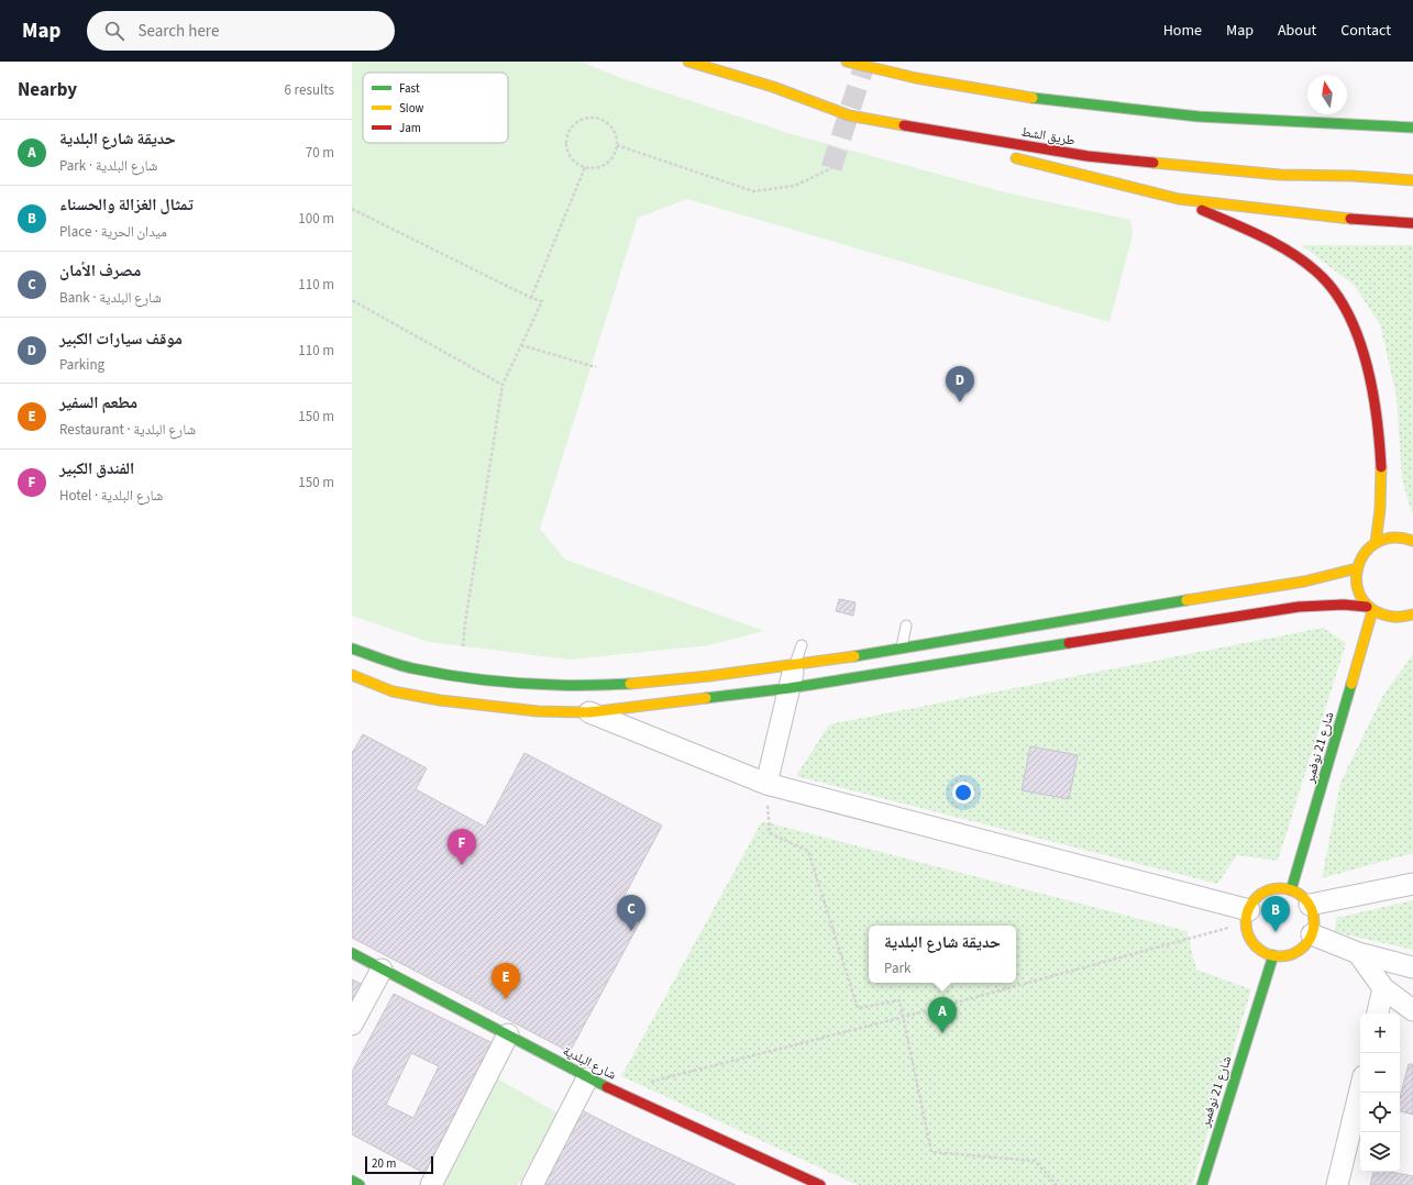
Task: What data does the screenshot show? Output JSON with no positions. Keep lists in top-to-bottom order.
{
  "streets": {
    "main road": ["طريق الشط", "شارع 21 نوفمبر", "شارع البلدية"]
  },
  "legend": ["Fast", "Slow", "Jam"],
  "scale_bar": "20 m",
  "north": "top",
  "page": {
    "header": "Map",
    "search": "Search here",
    "nav": [
      "Home",
      "Map",
      "About",
      "Contact"
    ],
    "heading": ["Nearby", "6 results"],
    "list": [
      {
        "mark": "A",
        "name": "حديقة شارع البلدية",
        "note": "Park · شارع البلدية",
        "value": "70 m"
      },
      {
        "mark": "B",
        "name": "تمثال الغزالة والحسناء",
        "note": "Place · ميدان الحرية",
        "value": "100 m"
      },
      {
        "mark": "C",
        "name": "مصرف الأمان",
        "note": "Bank · شارع البلدية",
        "value": "110 m"
      },
      {
        "mark": "D",
        "name": "موقف سيارات الكبير",
        "note": "Parking",
        "value": "110 m"
      },
      {
        "mark": "E",
        "name": "مطعم السفير",
        "note": "Restaurant · شارع البلدية",
        "value": "150 m"
      },
      {
        "mark": "F",
        "name": "الفندق الكبير",
        "note": "Hotel · شارع البلدية",
        "value": "150 m"
      }
    ],
    "pins": [
      "D",
      "F",
      "C",
      "B",
      "E",
      "A"
    ],
    "popup": ["حديقة شارع البلدية", "Park"],
    "map_buttons": ["+", "−"],
    "scale": "20 m"
  }
}
